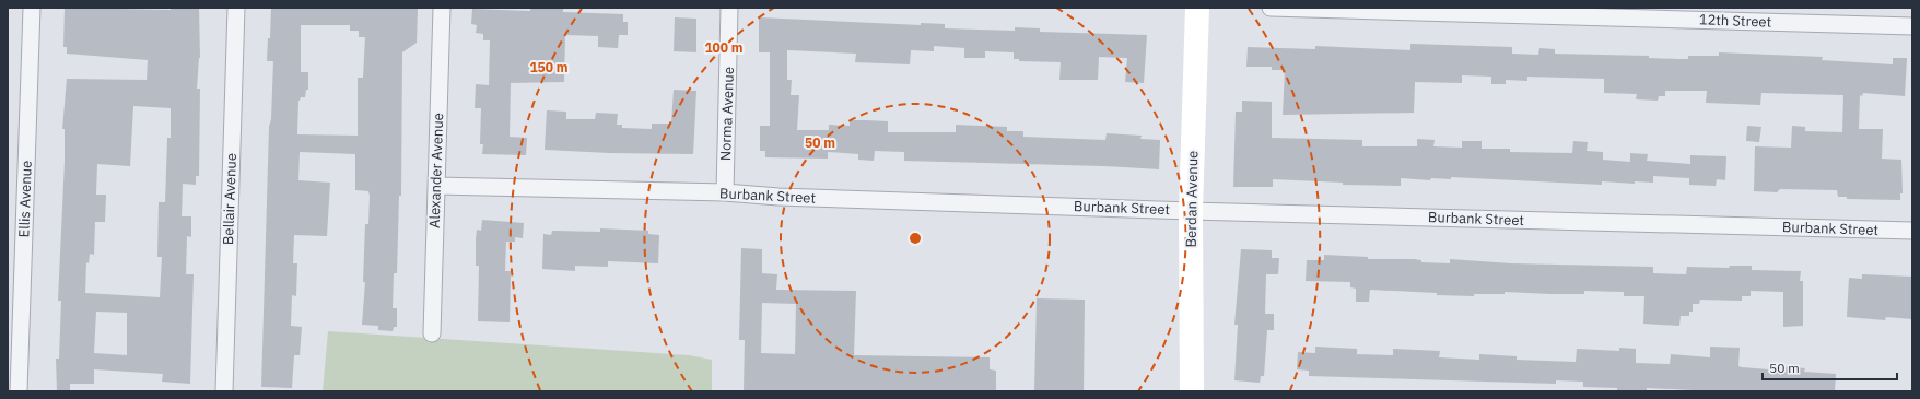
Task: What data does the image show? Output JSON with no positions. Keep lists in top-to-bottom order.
{
  "streets": {
    "street": [
      "12th Street",
      "Norma Avenue",
      "Alexander Avenue",
      "Burbank Street",
      "Ellis Avenue",
      "Bellair Avenue",
      "Berdan Avenue"
    ]
  },
  "crossings": [
    ["Norma Avenue", "Burbank Street"],
    ["Alexander Avenue", "Burbank Street"],
    ["Burbank Street", "Berdan Avenue"]
  ],
  "scale_bar": "50 m",
  "rings": ["100 m", "150 m", "50 m"]
}
